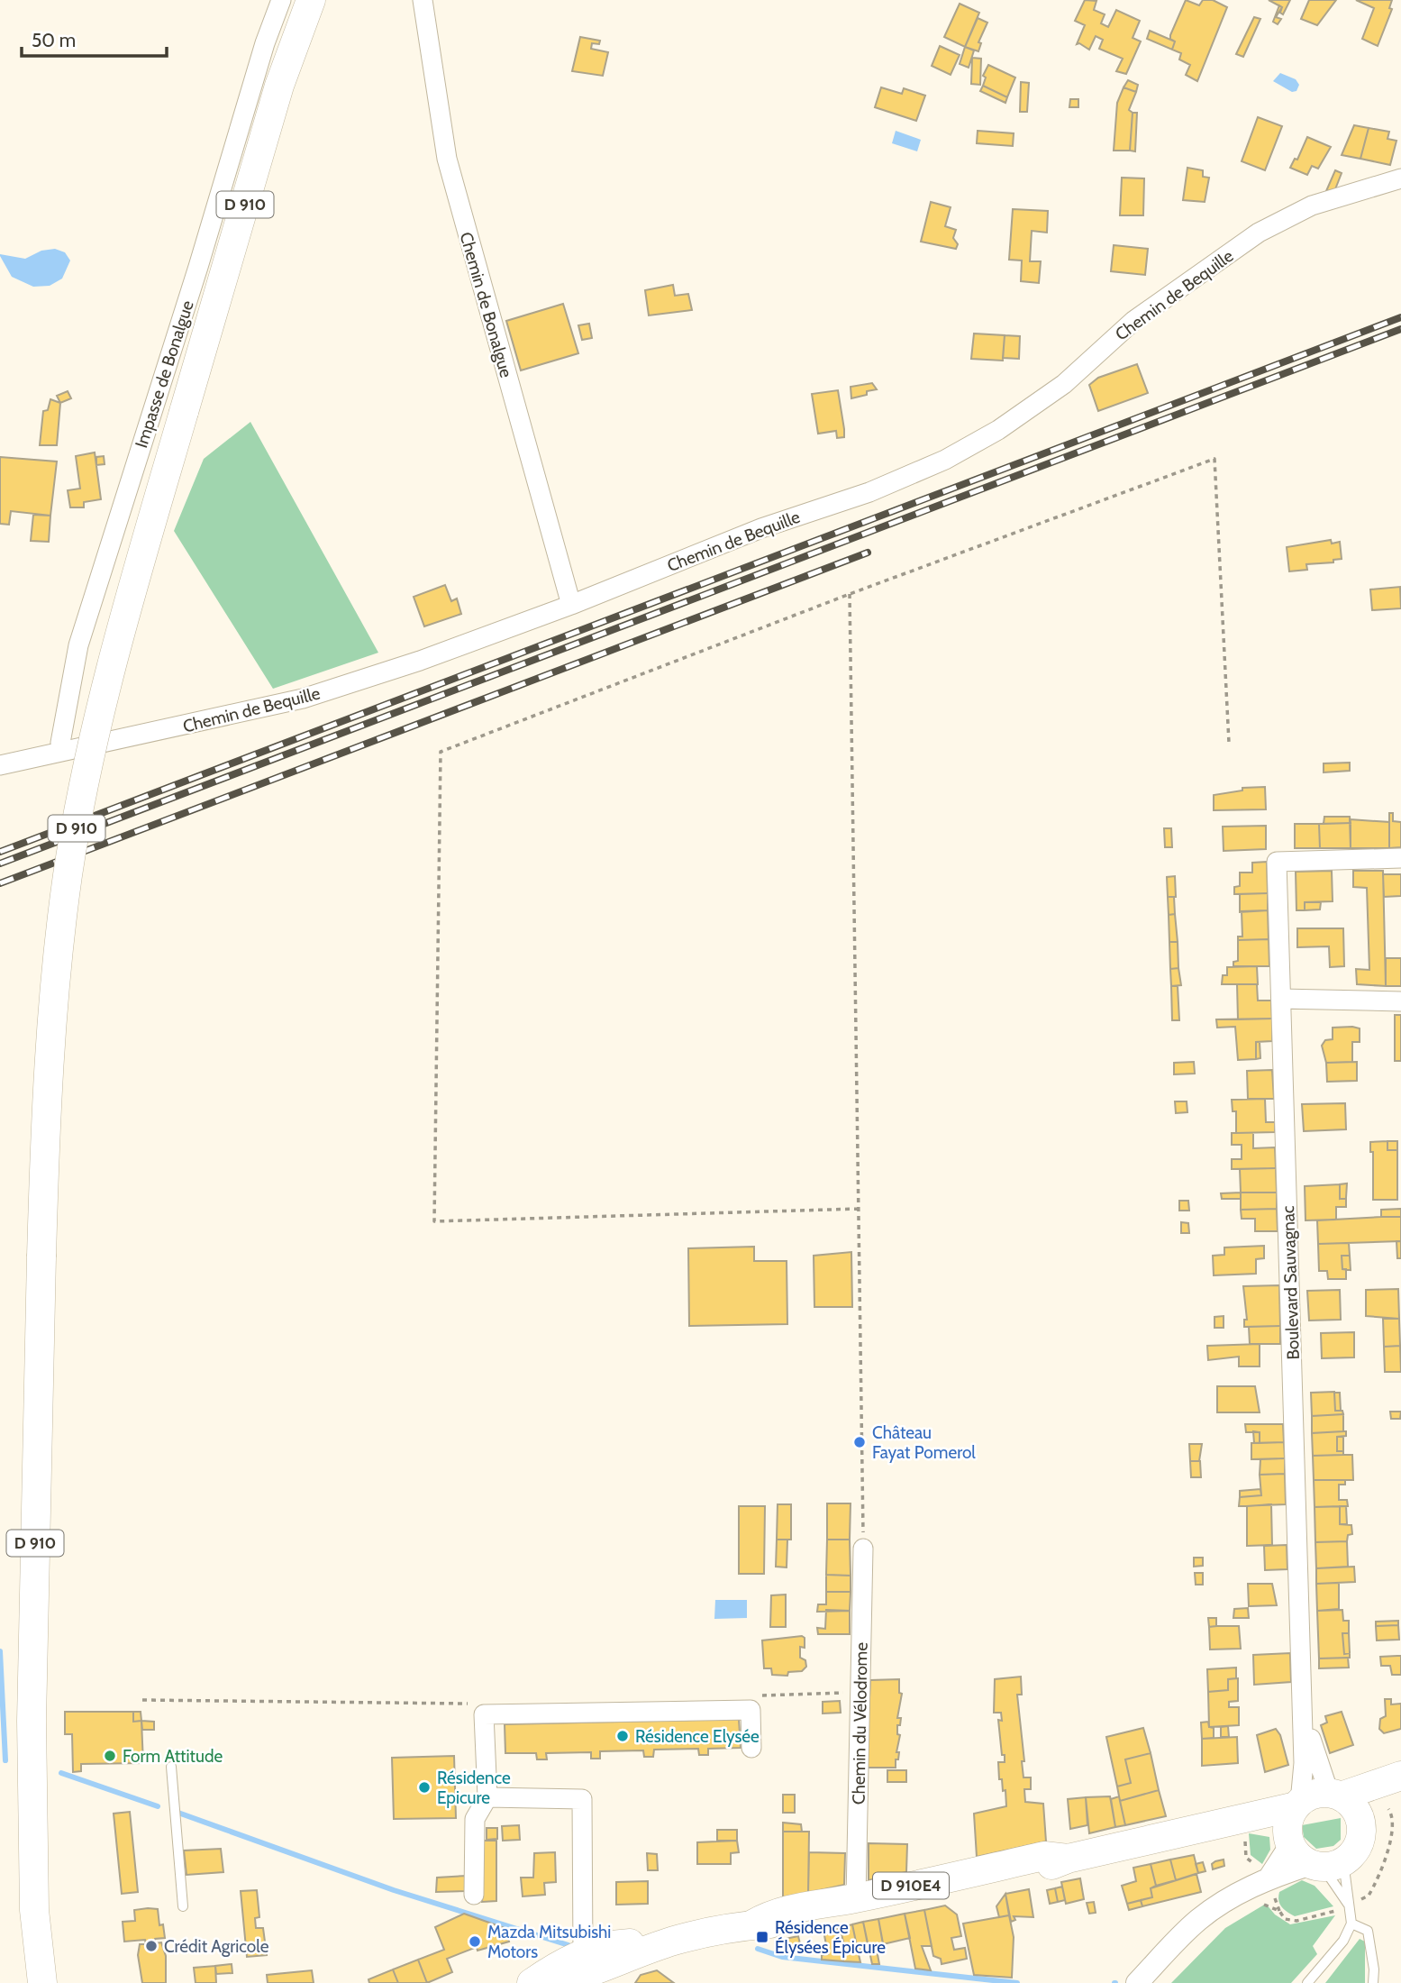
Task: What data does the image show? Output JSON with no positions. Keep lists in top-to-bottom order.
{
  "streets": {
    "main road": ["D 910", "D 910E4"],
    "street": [
      "Chemin de Bequille",
      "Chemin de Bonalgue",
      "Impasse de Bonalgue",
      "Boulevard Sauvagnac",
      "Chemin du Vélodrome"
    ]
  },
  "crossings": [
    ["Chemin de Bequille", "Chemin de Bonalgue"],
    ["Chemin de Bequille", "Impasse de Bonalgue"],
    ["Boulevard Sauvagnac", "D 910E4"],
    ["Chemin du Vélodrome", "D 910E4"]
  ],
  "places": {
    "other": [
      "Château Fayat Pomerol",
      "Résidence Elysée",
      "Form Attitude",
      "Résidence Epicure",
      "Mazda Mitsubishi Motors",
      "Crédit Agricole"
    ],
    "transit": ["Résidence Élysées Épicure"]
  },
  "scale_bar": "50 m"
}
